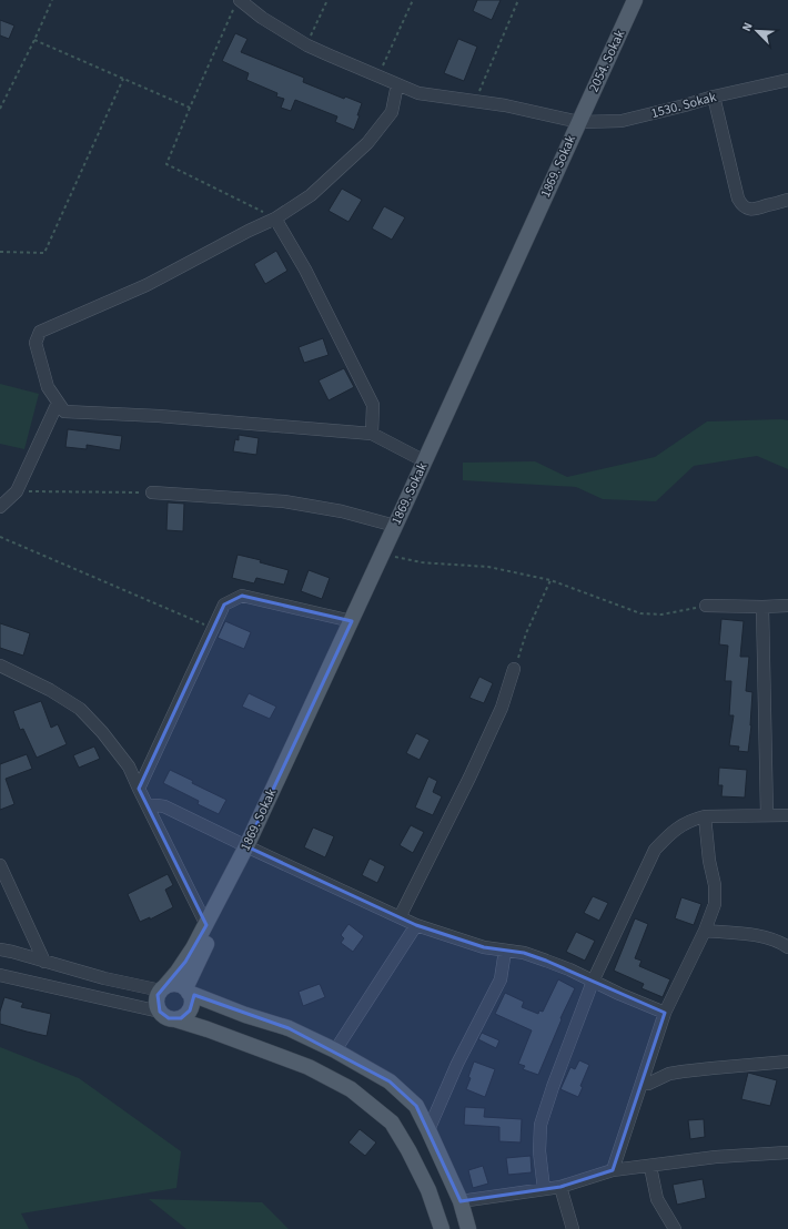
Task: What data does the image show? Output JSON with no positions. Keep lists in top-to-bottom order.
{
  "streets": {
    "main road": ["2054. Sokak", "1869. Sokak"],
    "street": ["1530. Sokak"]
  },
  "crossings": [
    ["2054. Sokak", "1530. Sokak"],
    ["2054. Sokak", "1869. Sokak"],
    ["1530. Sokak", "1869. Sokak"]
  ],
  "north": "top left"
}
